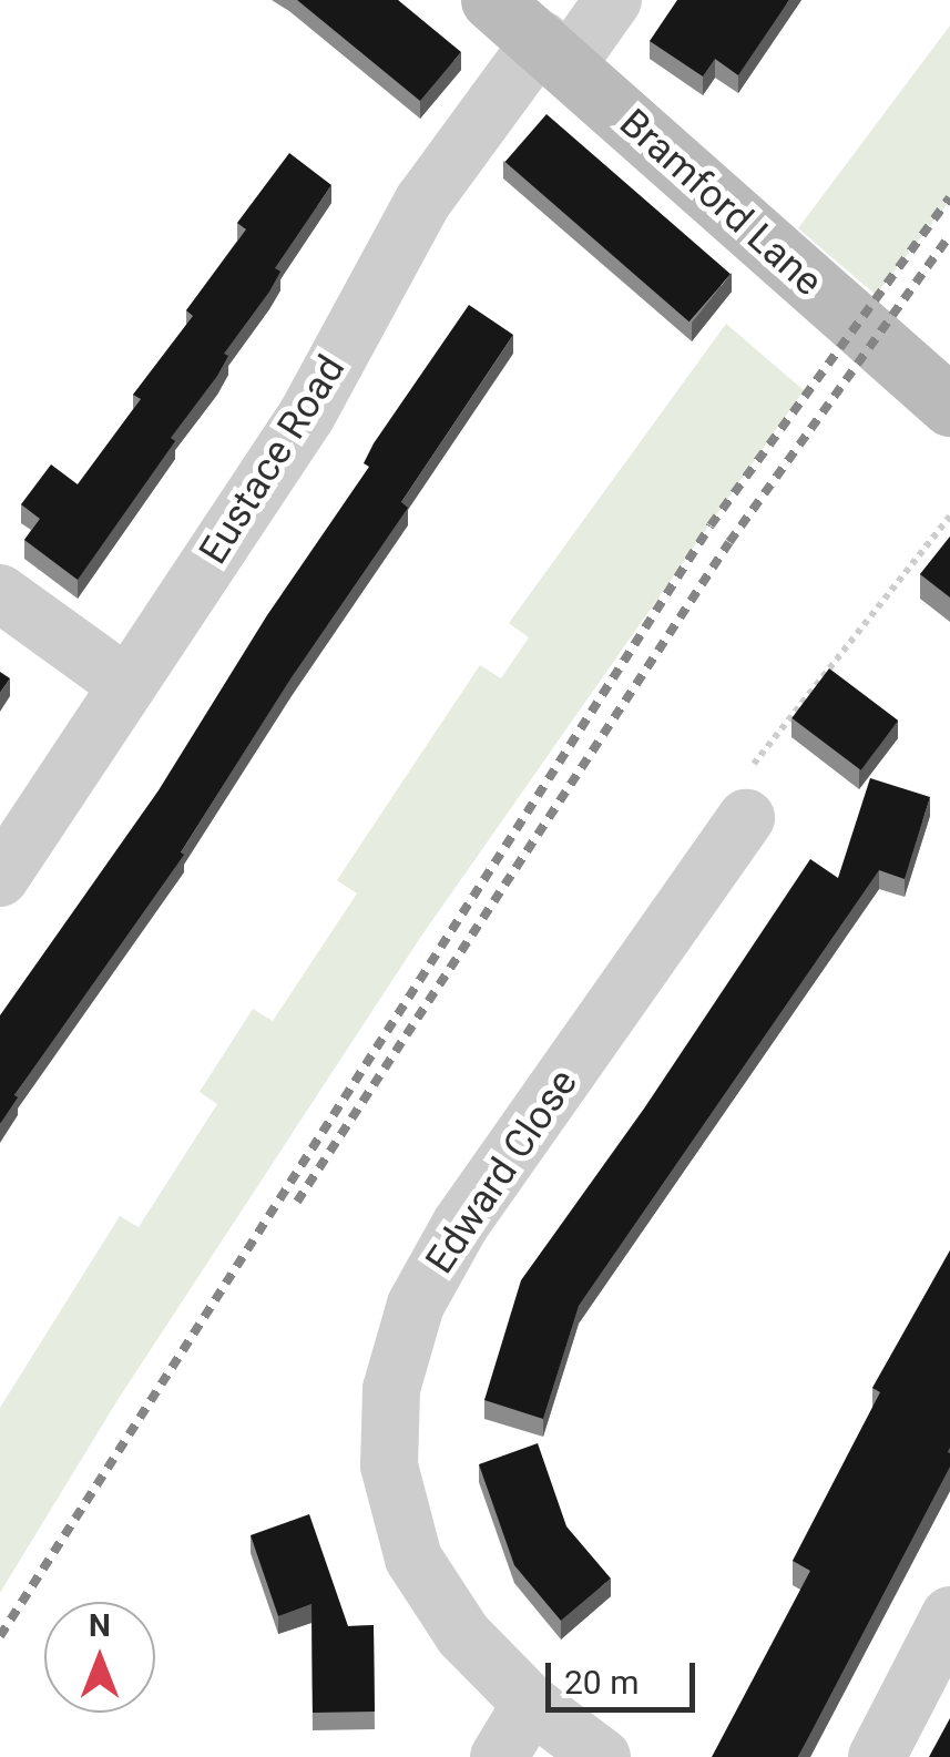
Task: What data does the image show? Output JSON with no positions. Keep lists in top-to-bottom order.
{
  "streets": {
    "street": ["Bramford Lane", "Eustace Road", "Edward Close"]
  },
  "crossings": [
    ["Bramford Lane", "Eustace Road"]
  ],
  "scale_bar": "20 m",
  "north": "top"
}
